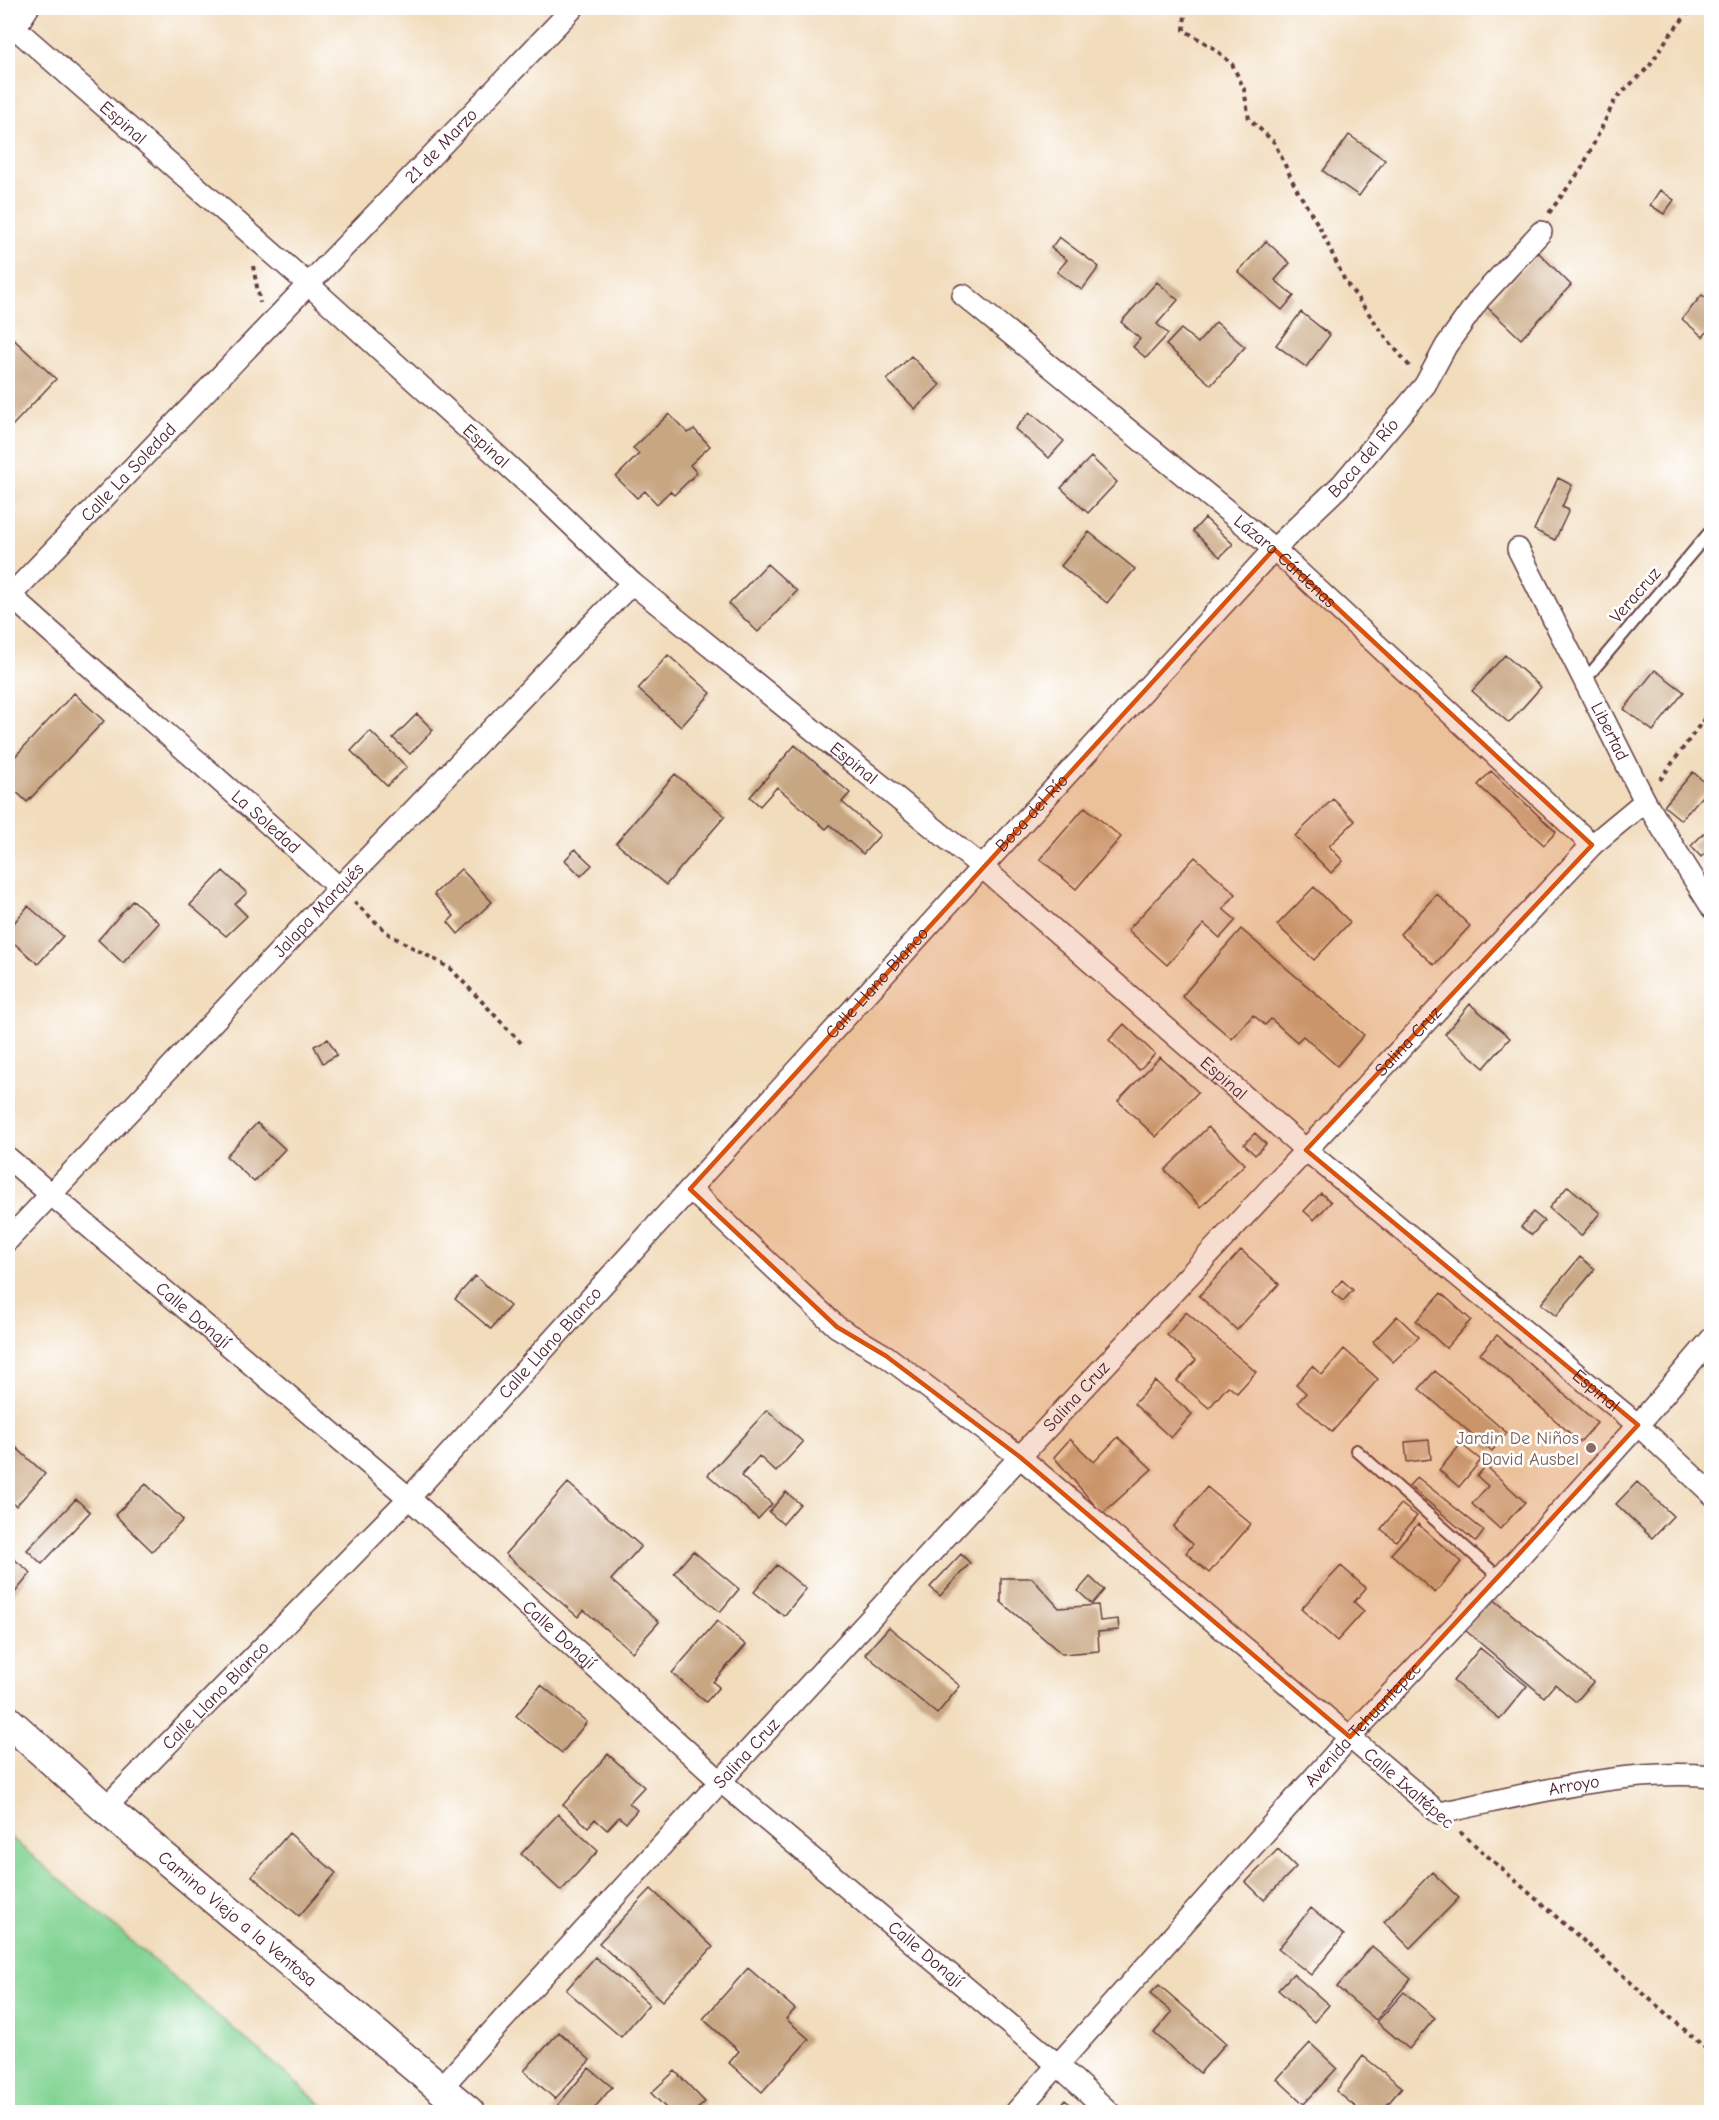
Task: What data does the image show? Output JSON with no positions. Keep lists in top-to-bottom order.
{
  "streets": {
    "main road": ["Camino Viejo a la Ventosa"],
    "street": [
      "Espinal",
      "21 de Marzo",
      "Boca del Río",
      "Calle La Soledad",
      "Lázaro Cárdenas",
      "Libertad",
      "La Soledad",
      "Jalapa Marqués",
      "Calle Llano Blanco",
      "Salina Cruz",
      "Calle Donají",
      "Avenida Tehuantepec",
      "Arroyo",
      "Calle Ixaltépec"
    ],
    "lane": ["Veracruz"]
  },
  "crossings": [
    ["Espinal", "21 de Marzo"],
    ["Espinal", "Boca del Río"],
    ["Espinal", "Calle La Soledad"],
    ["Espinal", "Jalapa Marqués"],
    ["Espinal", "Calle Llano Blanco"],
    ["Espinal", "Salina Cruz"],
    ["Espinal", "Avenida Tehuantepec"],
    ["21 de Marzo", "Calle La Soledad"],
    ["Boca del Río", "Lázaro Cárdenas"],
    ["Boca del Río", "Calle Llano Blanco"],
    ["Calle La Soledad", "La Soledad"],
    ["Lázaro Cárdenas", "Salina Cruz"],
    ["Veracruz", "Libertad"],
    ["Libertad", "Salina Cruz"],
    ["La Soledad", "Jalapa Marqués"],
    ["Jalapa Marqués", "Calle Donají"],
    ["Calle Llano Blanco", "Calle Donají"],
    ["Calle Llano Blanco", "Calle Ixaltépec"],
    ["Calle Llano Blanco", "Camino Viejo a la Ventosa"],
    ["Salina Cruz", "Calle Donají"],
    ["Salina Cruz", "Calle Ixaltépec"],
    ["Salina Cruz", "Camino Viejo a la Ventosa"],
    ["Calle Donají", "Avenida Tehuantepec"],
    ["Avenida Tehuantepec", "Calle Ixaltépec"],
    ["Arroyo", "Calle Ixaltépec"]
  ],
  "places": ["Jardin De Niños David Ausbel"]
}
